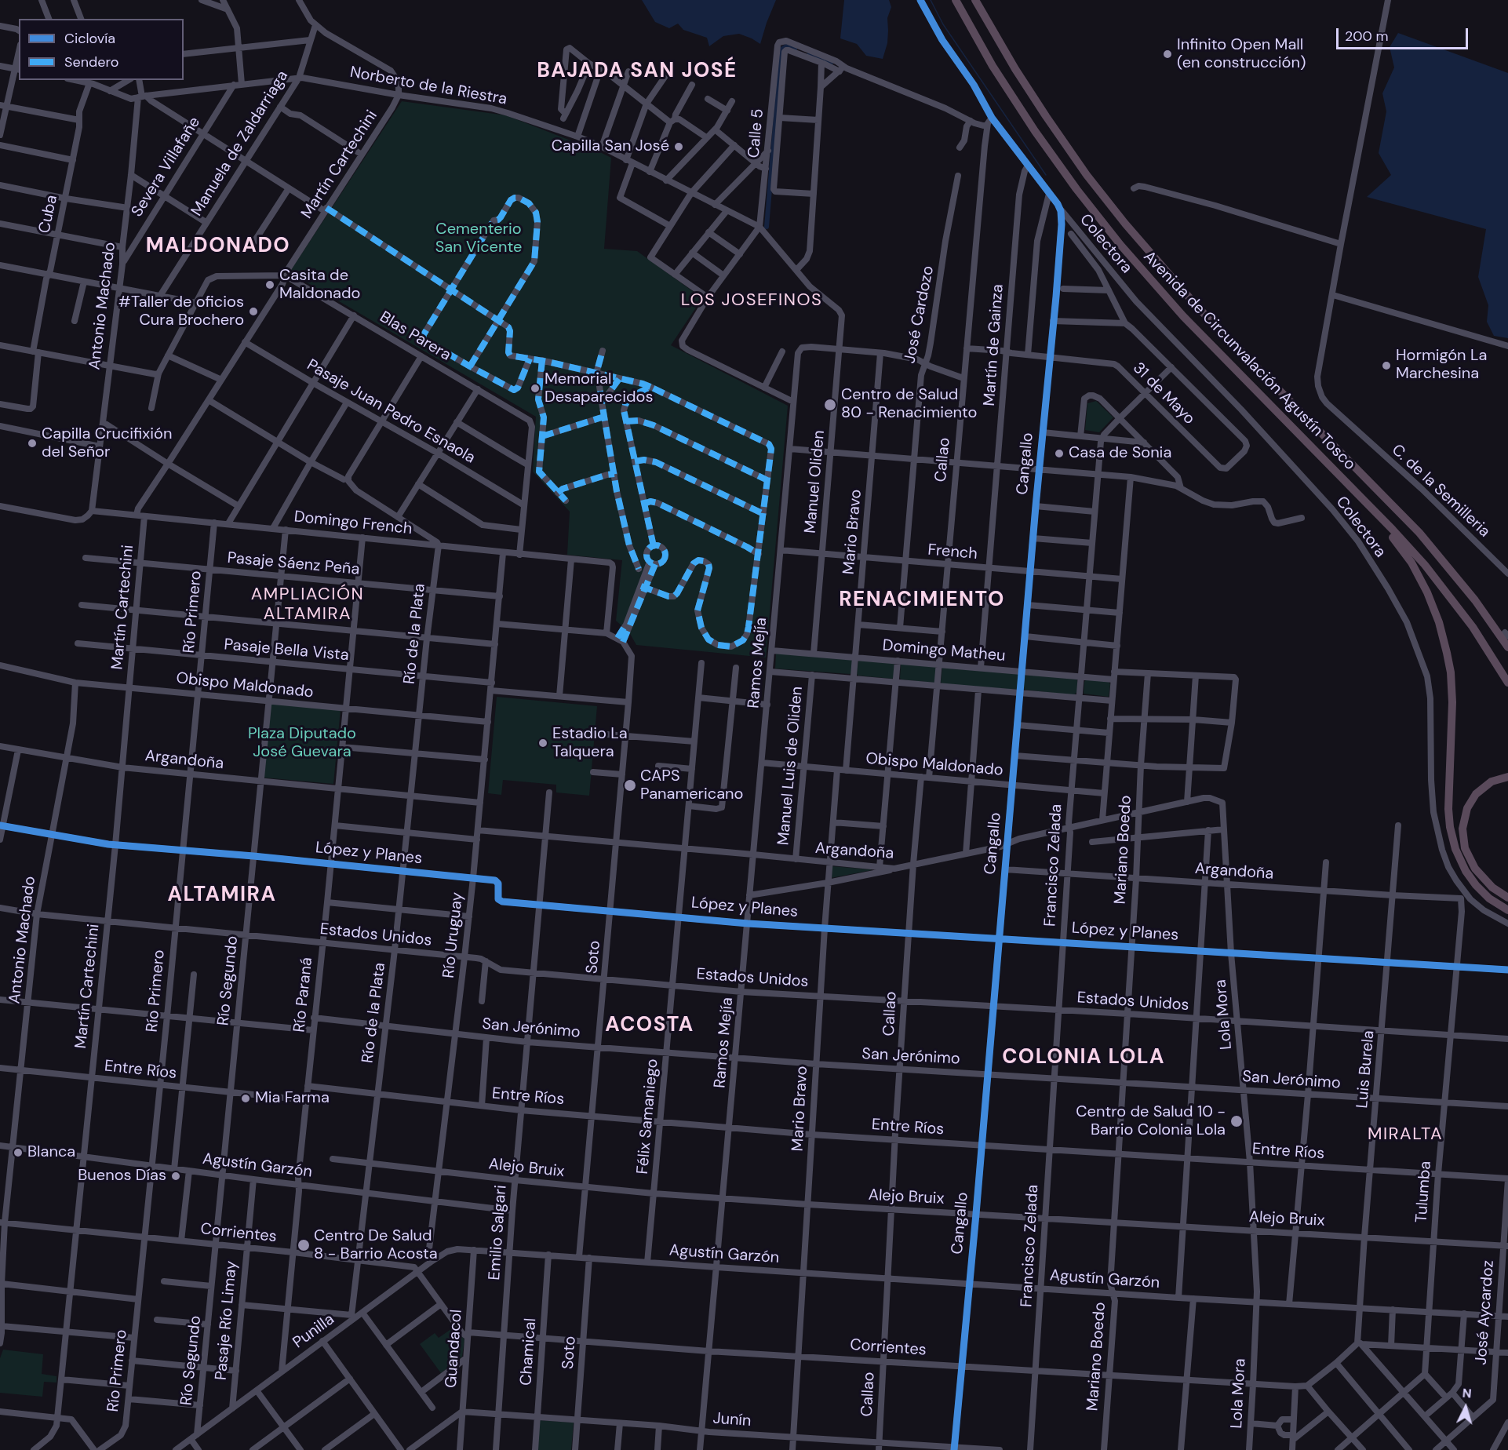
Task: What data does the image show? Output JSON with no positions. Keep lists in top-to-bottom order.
{
  "streets": {
    "highway": ["Avenida de Circunvalación Agustín Tosco"],
    "street": [
      "Norberto de la Riestra",
      "Calle 5",
      "Manuela de Zaldarriaga",
      "Martín Cartechini",
      "Severa Villafañe",
      "Cuba",
      "Colectora",
      "Antonio Machado",
      "José Cardozo",
      "Blas Parera",
      "Martín de Gainza",
      "31 de Mayo",
      "Pasaje Juan Pedro Esnaola",
      "Callao",
      "Cangallo",
      "Manuel Oliden",
      "C. de la Semilleria",
      "Domingo French",
      "Mario Bravo",
      "French",
      "Pasaje Sáenz Peña",
      "Río Primero",
      "Río de la Plata",
      "Pasaje Bella Vista",
      "Domingo Matheu",
      "Ramos Mejía",
      "Obispo Maldonado",
      "Argandoña",
      "Manuel Luis de Oliden",
      "Mariano Boedo",
      "López y Planes",
      "Francisco Zelada",
      "Estados Unidos",
      "Río Uruguay",
      "Soto",
      "Río Segundo",
      "Río Paraná",
      "Lola Mora",
      "San Jerónimo",
      "Luis Burela",
      "Entre Ríos",
      "Félix Samaniego",
      "Agustín Garzón",
      "Alejo Bruix",
      "Tulumba",
      "Emilio Salgari",
      "Corrientes",
      "José Aycardoz",
      "Pasaje Río Limay",
      "Punilla",
      "Guandacol",
      "Chamical",
      "Junín"
    ]
  },
  "crossings": [
    ["Norberto de la Riestra", "Calle 5"],
    ["Norberto de la Riestra", "Manuela de Zaldarriaga"],
    ["Norberto de la Riestra", "Martín Cartechini"],
    ["Norberto de la Riestra", "Severa Villafañe"],
    ["Norberto de la Riestra", "Cuba"],
    ["Norberto de la Riestra", "Antonio Machado"],
    ["Norberto de la Riestra", "Manuel Oliden"],
    ["Martín Cartechini", "Blas Parera"],
    ["Martín Cartechini", "Pasaje Juan Pedro Esnaola"],
    ["Martín Cartechini", "Domingo French"],
    ["Martín Cartechini", "Pasaje Sáenz Peña"],
    ["Martín Cartechini", "Pasaje Bella Vista"],
    ["Martín Cartechini", "Obispo Maldonado"],
    ["Martín Cartechini", "Argandoña"],
    ["Martín Cartechini", "López y Planes"],
    ["Martín Cartechini", "Estados Unidos"],
    ["Martín Cartechini", "Entre Ríos"],
    ["Martín Cartechini", "Agustín Garzón"],
    ["Martín Cartechini", "Corrientes"],
    ["Severa Villafañe", "Antonio Machado"],
    ["Colectora", "Martín de Gainza"],
    ["Colectora", "Callao"],
    ["Colectora", "Cangallo"],
    ["Antonio Machado", "Domingo French"],
    ["Antonio Machado", "Obispo Maldonado"],
    ["Antonio Machado", "Argandoña"],
    ["Antonio Machado", "López y Planes"],
    ["Antonio Machado", "Estados Unidos"],
    ["Antonio Machado", "Entre Ríos"],
    ["Antonio Machado", "Agustín Garzón"],
    ["Antonio Machado", "Corrientes"],
    ["José Cardozo", "French"],
    ["Martín de Gainza", "31 de Mayo"],
    ["Martín de Gainza", "French"],
    ["Martín de Gainza", "Domingo Matheu"],
    ["31 de Mayo", "Callao"],
    ["31 de Mayo", "Cangallo"],
    ["Callao", "French"],
    ["Callao", "Domingo Matheu"],
    ["Callao", "Obispo Maldonado"],
    ["Callao", "Argandoña"],
    ["Callao", "López y Planes"],
    ["Callao", "Estados Unidos"],
    ["Callao", "San Jerónimo"],
    ["Callao", "Entre Ríos"],
    ["Callao", "Agustín Garzón"],
    ["Callao", "Alejo Bruix"],
    ["Callao", "Corrientes"],
    ["Callao", "Junín"],
    ["Cangallo", "French"],
    ["Cangallo", "Domingo Matheu"],
    ["Cangallo", "Obispo Maldonado"],
    ["Cangallo", "Argandoña"],
    ["Cangallo", "López y Planes"],
    ["Cangallo", "Estados Unidos"],
    ["Cangallo", "San Jerónimo"],
    ["Cangallo", "Entre Ríos"],
    ["Cangallo", "Agustín Garzón"],
    ["Cangallo", "Alejo Bruix"],
    ["Cangallo", "Corrientes"],
    ["Cangallo", "Junín"],
    ["Manuel Oliden", "French"],
    ["Manuel Oliden", "Domingo Matheu"],
    ["Manuel Oliden", "Ramos Mejía"],
    ["Domingo French", "Río Primero"],
    ["Domingo French", "Río de la Plata"],
    ["Domingo French", "Río Uruguay"],
    ["Domingo French", "Río Segundo"],
    ["Domingo French", "Río Paraná"],
    ["Mario Bravo", "French"],
    ["Mario Bravo", "Domingo Matheu"],
    ["Mario Bravo", "Obispo Maldonado"],
    ["Mario Bravo", "Argandoña"],
    ["Mario Bravo", "López y Planes"],
    ["Mario Bravo", "Estados Unidos"],
    ["Mario Bravo", "San Jerónimo"],
    ["Mario Bravo", "Entre Ríos"],
    ["Mario Bravo", "Agustín Garzón"],
    ["Mario Bravo", "Alejo Bruix"],
    ["Mario Bravo", "Corrientes"],
    ["Mario Bravo", "Junín"],
    ["French", "Ramos Mejía"],
    ["French", "Francisco Zelada"],
    ["Pasaje Sáenz Peña", "Río Primero"],
    ["Pasaje Sáenz Peña", "Río de la Plata"],
    ["Pasaje Sáenz Peña", "Río Uruguay"],
    ["Pasaje Sáenz Peña", "Río Segundo"],
    ["Pasaje Sáenz Peña", "Río Paraná"],
    ["Río Primero", "Pasaje Bella Vista"],
    ["Río Primero", "Obispo Maldonado"],
    ["Río Primero", "Argandoña"],
    ["Río Primero", "López y Planes"],
    ["Río Primero", "Estados Unidos"],
    ["Río Primero", "Entre Ríos"],
    ["Río Primero", "Agustín Garzón"],
    ["Río Primero", "Corrientes"],
    ["Río de la Plata", "Pasaje Bella Vista"],
    ["Río de la Plata", "Obispo Maldonado"],
    ["Río de la Plata", "Argandoña"],
    ["Río de la Plata", "López y Planes"],
    ["Río de la Plata", "Estados Unidos"],
    ["Río de la Plata", "San Jerónimo"],
    ["Río de la Plata", "Entre Ríos"],
    ["Río de la Plata", "Agustín Garzón"],
    ["Río de la Plata", "Alejo Bruix"],
    ["Río de la Plata", "Corrientes"],
    ["Río de la Plata", "Punilla"],
    ["Pasaje Bella Vista", "Río Uruguay"],
    ["Pasaje Bella Vista", "Río Segundo"],
    ["Pasaje Bella Vista", "Río Paraná"],
    ["Domingo Matheu", "Ramos Mejía"],
    ["Domingo Matheu", "Francisco Zelada"],
    ["Ramos Mejía", "Obispo Maldonado"],
    ["Ramos Mejía", "Argandoña"],
    ["Ramos Mejía", "López y Planes"],
    ["Ramos Mejía", "Estados Unidos"],
    ["Ramos Mejía", "San Jerónimo"],
    ["Ramos Mejía", "Entre Ríos"],
    ["Ramos Mejía", "Agustín Garzón"],
    ["Ramos Mejía", "Alejo Bruix"],
    ["Ramos Mejía", "Corrientes"],
    ["Ramos Mejía", "Junín"],
    ["Obispo Maldonado", "Manuel Luis de Oliden"],
    ["Obispo Maldonado", "Francisco Zelada"],
    ["Obispo Maldonado", "Río Uruguay"],
    ["Obispo Maldonado", "Río Segundo"],
    ["Obispo Maldonado", "Río Paraná"],
    ["Argandoña", "Manuel Luis de Oliden"],
    ["Argandoña", "Mariano Boedo"],
    ["Argandoña", "Francisco Zelada"],
    ["Argandoña", "Río Uruguay"],
    ["Argandoña", "Soto"],
    ["Argandoña", "Río Segundo"],
    ["Argandoña", "Río Paraná"],
    ["Argandoña", "Lola Mora"],
    ["Argandoña", "Luis Burela"],
    ["Argandoña", "Félix Samaniego"],
    ["Argandoña", "Tulumba"],
    ["Argandoña", "Emilio Salgari"],
    ["Mariano Boedo", "López y Planes"],
    ["Mariano Boedo", "Estados Unidos"],
    ["Mariano Boedo", "San Jerónimo"],
    ["Mariano Boedo", "Entre Ríos"],
    ["Mariano Boedo", "Agustín Garzón"],
    ["Mariano Boedo", "Alejo Bruix"],
    ["Mariano Boedo", "Corrientes"],
    ["López y Planes", "Francisco Zelada"],
    ["López y Planes", "Río Uruguay"],
    ["López y Planes", "Soto"],
    ["López y Planes", "Río Segundo"],
    ["López y Planes", "Río Paraná"],
    ["López y Planes", "Lola Mora"],
    ["López y Planes", "Luis Burela"],
    ["López y Planes", "Félix Samaniego"],
    ["López y Planes", "Tulumba"],
    ["López y Planes", "Emilio Salgari"],
    ["Francisco Zelada", "Estados Unidos"],
    ["Francisco Zelada", "San Jerónimo"],
    ["Francisco Zelada", "Entre Ríos"],
    ["Francisco Zelada", "Agustín Garzón"],
    ["Francisco Zelada", "Alejo Bruix"],
    ["Francisco Zelada", "Corrientes"],
    ["Estados Unidos", "Río Uruguay"],
    ["Estados Unidos", "Soto"],
    ["Estados Unidos", "Río Segundo"],
    ["Estados Unidos", "Río Paraná"],
    ["Estados Unidos", "Lola Mora"],
    ["Estados Unidos", "Luis Burela"],
    ["Estados Unidos", "Félix Samaniego"],
    ["Estados Unidos", "Tulumba"],
    ["Estados Unidos", "Emilio Salgari"],
    ["Río Uruguay", "San Jerónimo"],
    ["Río Uruguay", "Entre Ríos"],
    ["Río Uruguay", "Agustín Garzón"],
    ["Río Uruguay", "Alejo Bruix"],
    ["Río Uruguay", "Punilla"],
    ["Soto", "San Jerónimo"],
    ["Soto", "Entre Ríos"],
    ["Soto", "Agustín Garzón"],
    ["Soto", "Alejo Bruix"],
    ["Soto", "Corrientes"],
    ["Soto", "Junín"],
    ["Río Segundo", "Entre Ríos"],
    ["Río Segundo", "Agustín Garzón"],
    ["Río Segundo", "Corrientes"],
    ["Río Segundo", "Punilla"],
    ["Río Paraná", "San Jerónimo"],
    ["Río Paraná", "Entre Ríos"],
    ["Río Paraná", "Agustín Garzón"],
    ["Río Paraná", "Corrientes"],
    ["Río Paraná", "Punilla"],
    ["Lola Mora", "San Jerónimo"],
    ["Lola Mora", "Entre Ríos"],
    ["Lola Mora", "Agustín Garzón"],
    ["Lola Mora", "Alejo Bruix"],
    ["Lola Mora", "Corrientes"],
    ["San Jerónimo", "Luis Burela"],
    ["San Jerónimo", "Félix Samaniego"],
    ["San Jerónimo", "Tulumba"],
    ["San Jerónimo", "Emilio Salgari"],
    ["Luis Burela", "Entre Ríos"],
    ["Luis Burela", "Agustín Garzón"],
    ["Luis Burela", "Alejo Bruix"],
    ["Entre Ríos", "Félix Samaniego"],
    ["Entre Ríos", "Tulumba"],
    ["Entre Ríos", "Emilio Salgari"],
    ["Entre Ríos", "José Aycardoz"],
    ["Félix Samaniego", "Agustín Garzón"],
    ["Félix Samaniego", "Alejo Bruix"],
    ["Agustín Garzón", "Tulumba"],
    ["Agustín Garzón", "Emilio Salgari"],
    ["Agustín Garzón", "José Aycardoz"],
    ["Agustín Garzón", "Pasaje Río Limay"],
    ["Agustín Garzón", "Punilla"],
    ["Agustín Garzón", "Guandacol"],
    ["Agustín Garzón", "Chamical"],
    ["Alejo Bruix", "Tulumba"],
    ["Alejo Bruix", "Emilio Salgari"],
    ["Alejo Bruix", "José Aycardoz"],
    ["Emilio Salgari", "Corrientes"],
    ["Emilio Salgari", "Junín"],
    ["Corrientes", "Pasaje Río Limay"],
    ["Corrientes", "Punilla"],
    ["Corrientes", "Guandacol"],
    ["Corrientes", "Chamical"],
    ["Pasaje Río Limay", "Punilla"],
    ["Punilla", "Guandacol"],
    ["Guandacol", "Junín"],
    ["Chamical", "Junín"]
  ],
  "districts": [
    "BAJADA SAN JOSÉ",
    "MALDONADO",
    "LOS JOSEFINOS",
    "AMPLIACIÓN ALTAMIRA",
    "RENACIMIENTO",
    "ALTAMIRA",
    "ACOSTA",
    "COLONIA LOLA",
    "MIRALTA"
  ],
  "parks": ["Cementerio San Vicente", "Plaza Diputado José Guevara"],
  "places": [
    "Infinito Open Mall (en construcción)",
    "Capilla San José",
    "Casita de Maldonado",
    "#Taller de oficios Cura Brochero",
    "Hormigón La Marchesina",
    "Memorial Desaparecidos",
    "Centro de Salud 80 - Renacimiento",
    "Capilla Crucifixión del Señor",
    "Casa de Sonia",
    "Estadio La Talquera",
    "CAPS Panamericano",
    "Mia Farma",
    "Centro de Salud 10 - Barrio Colonia Lola",
    "Blanca",
    "Buenos Días",
    "Centro De Salud 8 - Barrio Acosta"
  ],
  "legend": ["Ciclovía", "Sendero"],
  "scale_bar": "200 m",
  "north": "top"
}
